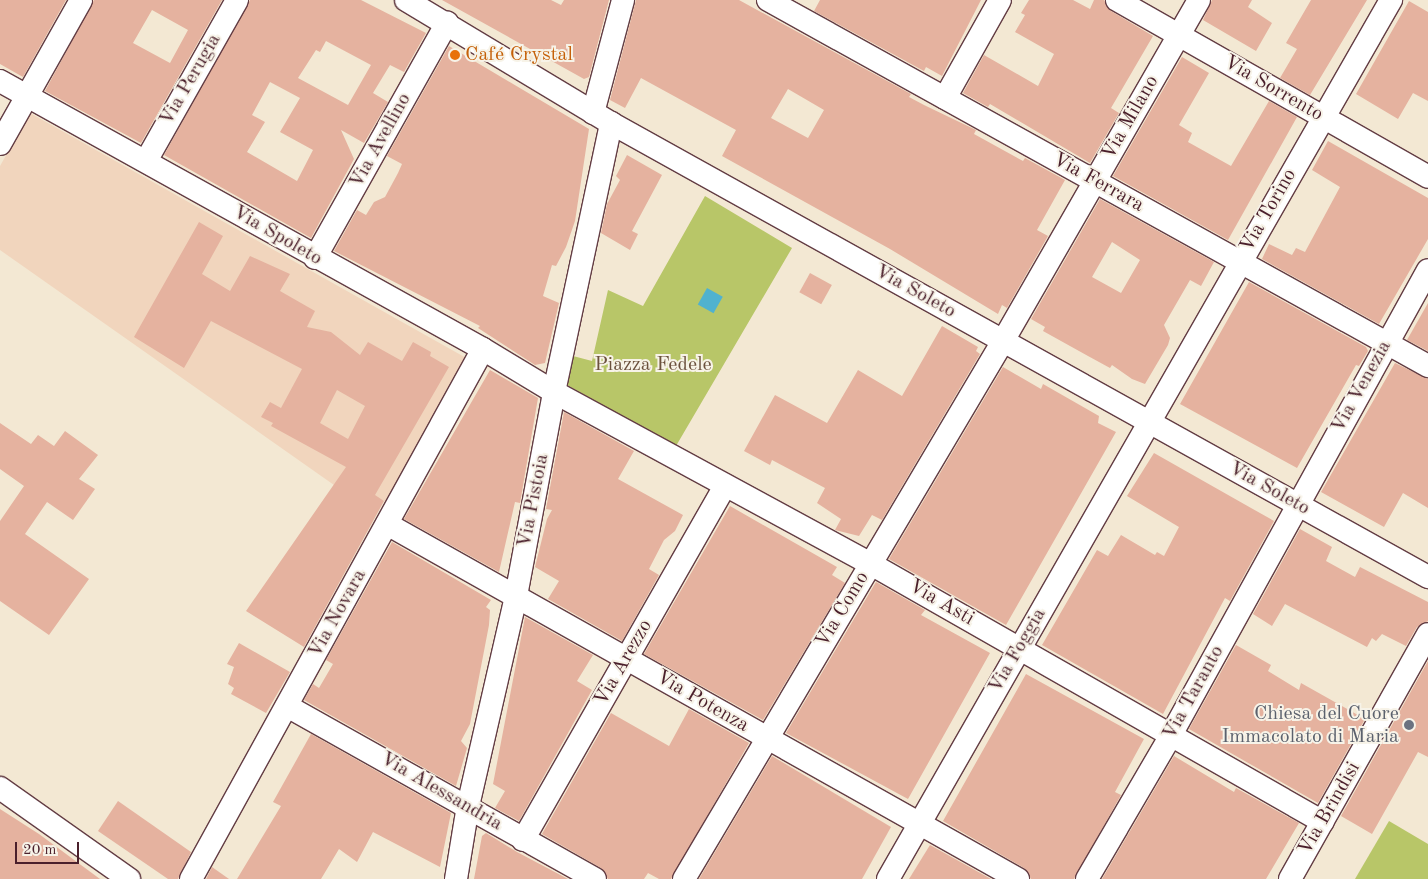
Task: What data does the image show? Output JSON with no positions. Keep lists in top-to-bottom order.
{
  "streets": {
    "street": [
      "Via Perugia",
      "Via Sorrento",
      "Via Milano",
      "Via Avellino",
      "Via Ferrara",
      "Via Torino",
      "Via Spoleto",
      "Via Soleto",
      "Via Venezia",
      "Via Pistoia",
      "Via Asti",
      "Via Como",
      "Via Novara",
      "Via Foggia",
      "Via Arezzo",
      "Via Taranto",
      "Via Potenza",
      "Via Alessandria",
      "Via Brindisi"
    ]
  },
  "crossings": [
    ["Via Perugia", "Via Spoleto"],
    ["Via Sorrento", "Via Milano"],
    ["Via Sorrento", "Via Torino"],
    ["Via Milano", "Via Ferrara"],
    ["Via Milano", "Via Soleto"],
    ["Via Milano", "Via Como"],
    ["Via Avellino", "Via Spoleto"],
    ["Via Avellino", "Via Soleto"],
    ["Via Ferrara", "Via Torino"],
    ["Via Ferrara", "Via Venezia"],
    ["Via Torino", "Via Soleto"],
    ["Via Torino", "Via Foggia"],
    ["Via Spoleto", "Via Pistoia"],
    ["Via Spoleto", "Via Asti"],
    ["Via Spoleto", "Via Novara"],
    ["Via Soleto", "Via Venezia"],
    ["Via Soleto", "Via Pistoia"],
    ["Via Soleto", "Via Como"],
    ["Via Soleto", "Via Foggia"],
    ["Via Soleto", "Via Taranto"],
    ["Via Venezia", "Via Taranto"],
    ["Via Pistoia", "Via Asti"],
    ["Via Pistoia", "Via Potenza"],
    ["Via Pistoia", "Via Alessandria"],
    ["Via Asti", "Via Como"],
    ["Via Asti", "Via Foggia"],
    ["Via Asti", "Via Arezzo"],
    ["Via Asti", "Via Taranto"],
    ["Via Asti", "Via Brindisi"],
    ["Via Como", "Via Potenza"],
    ["Via Novara", "Via Potenza"],
    ["Via Novara", "Via Alessandria"],
    ["Via Foggia", "Via Potenza"],
    ["Via Arezzo", "Via Potenza"],
    ["Via Arezzo", "Via Alessandria"]
  ],
  "parks": ["Piazza Fedele"],
  "places": ["Café Crystal", "Chiesa del Cuore Immacolato di Maria"],
  "scale_bar": "20 m"
}
